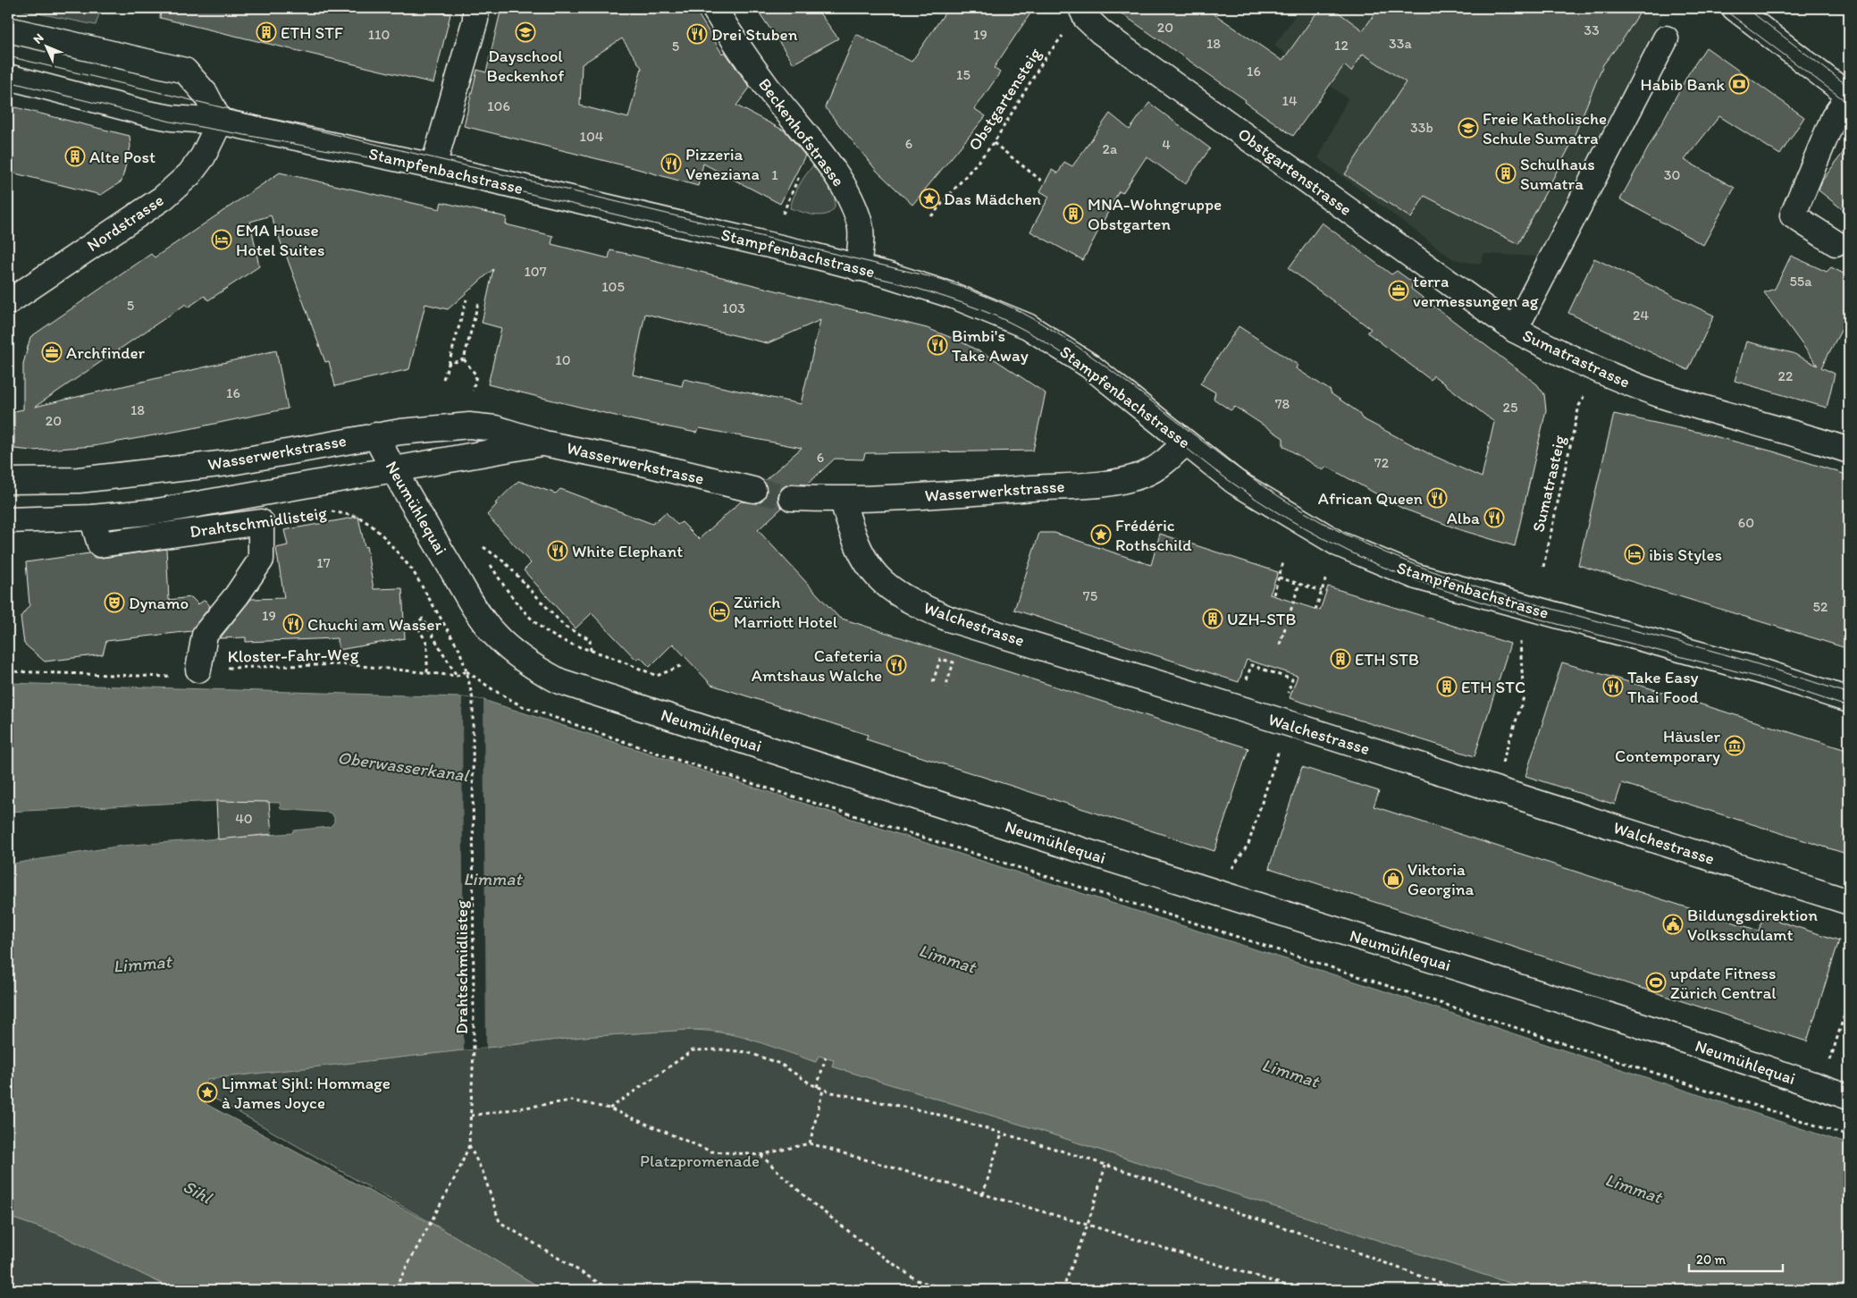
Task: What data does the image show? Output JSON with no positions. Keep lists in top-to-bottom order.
{
  "streets": {
    "street": [
      "Beckenhofstrasse",
      "Stampfenbachstrasse",
      "Obstgartenstrasse",
      "Nordstrasse",
      "Sumatrastrasse",
      "Wasserwerkstrasse",
      "Neumühlequai",
      "Drahtschmidlisteig",
      "Walchestrasse"
    ],
    "path": [
      "Obstgartensteig",
      "Sumatrasteig",
      "Kloster-Fahr-Weg",
      "Drahtschmidlisteg"
    ]
  },
  "crossings": [
    ["Beckenhofstrasse", "Stampfenbachstrasse"],
    ["Stampfenbachstrasse", "Nordstrasse"],
    ["Stampfenbachstrasse", "Wasserwerkstrasse"],
    ["Obstgartenstrasse", "Sumatrastrasse"],
    ["Wasserwerkstrasse", "Neumühlequai"],
    ["Wasserwerkstrasse", "Drahtschmidlisteig"],
    ["Wasserwerkstrasse", "Walchestrasse"],
    ["Drahtschmidlisteig", "Kloster-Fahr-Weg"],
    ["Drahtschmidlisteig", "Drahtschmidlisteg"]
  ],
  "water": ["Oberwasserkanal", "Limmat", "Sihl"],
  "parks": ["Platzpromenade"],
  "places": {
    "building": [
      "ETH STF",
      "Alte Post",
      "Schulhaus Sumatra",
      "MNA-Wohngruppe Obstgarten",
      "UZH-STB",
      "ETH STB",
      "ETH STC"
    ],
    "school or university": ["Dayschool Beckenhof", "Freie Katholische Schule Sumatra"],
    "restaurant": [
      "Drei Stuben",
      "Pizzeria Veneziana",
      "Bimbi's Take Away",
      "African Queen",
      "Alba",
      "White Elephant",
      "Chuchi am Wasser",
      "Cafeteria Amtshaus Walche",
      "Take Easy Thai Food"
    ],
    "bank": ["Habib Bank"],
    "place": ["Das Mädchen", "Frédéric Rothschild", "Ljmmat Sjhl: Hommage à James Joyce"],
    "hotel": ["EMA House Hotel Suites", "ibis Styles", "Zürich Marriott Hotel"],
    "office": ["terra vermessungen ag", "Archfinder"],
    "theatre": ["Dynamo"],
    "museum": ["Häusler Contemporary"],
    "shop": ["Viktoria Georgina"],
    "public building": ["Bildungsdirektion Volksschulamt"],
    "sports": ["update Fitness Zürich Central"]
  },
  "house_numbers": [
    "20",
    "33",
    "110",
    "19",
    "18",
    "33a",
    "12",
    "5",
    "16",
    "15",
    "14",
    "106",
    "33b",
    "104",
    "6",
    "4",
    "2a",
    "1",
    "30",
    "107",
    "55a",
    "105",
    "5",
    "103",
    "24",
    "10",
    "22",
    "16",
    "78",
    "25",
    "18",
    "20",
    "6",
    "72",
    "60",
    "17",
    "75",
    "52",
    "19",
    "40"
  ],
  "scale_bar": "20 m",
  "north": "top left"
}
